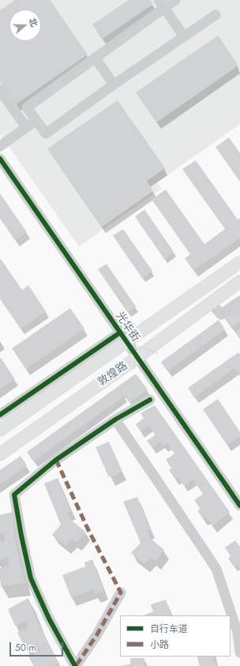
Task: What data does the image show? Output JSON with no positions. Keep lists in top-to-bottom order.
{
  "streets": {
    "main road": ["敦煌路"],
    "street": ["光华街"]
  },
  "crossings": [
    ["光华街", "敦煌路"]
  ],
  "legend": ["自行车道", "小路"],
  "scale_bar": "50 m",
  "north": "right"
}
